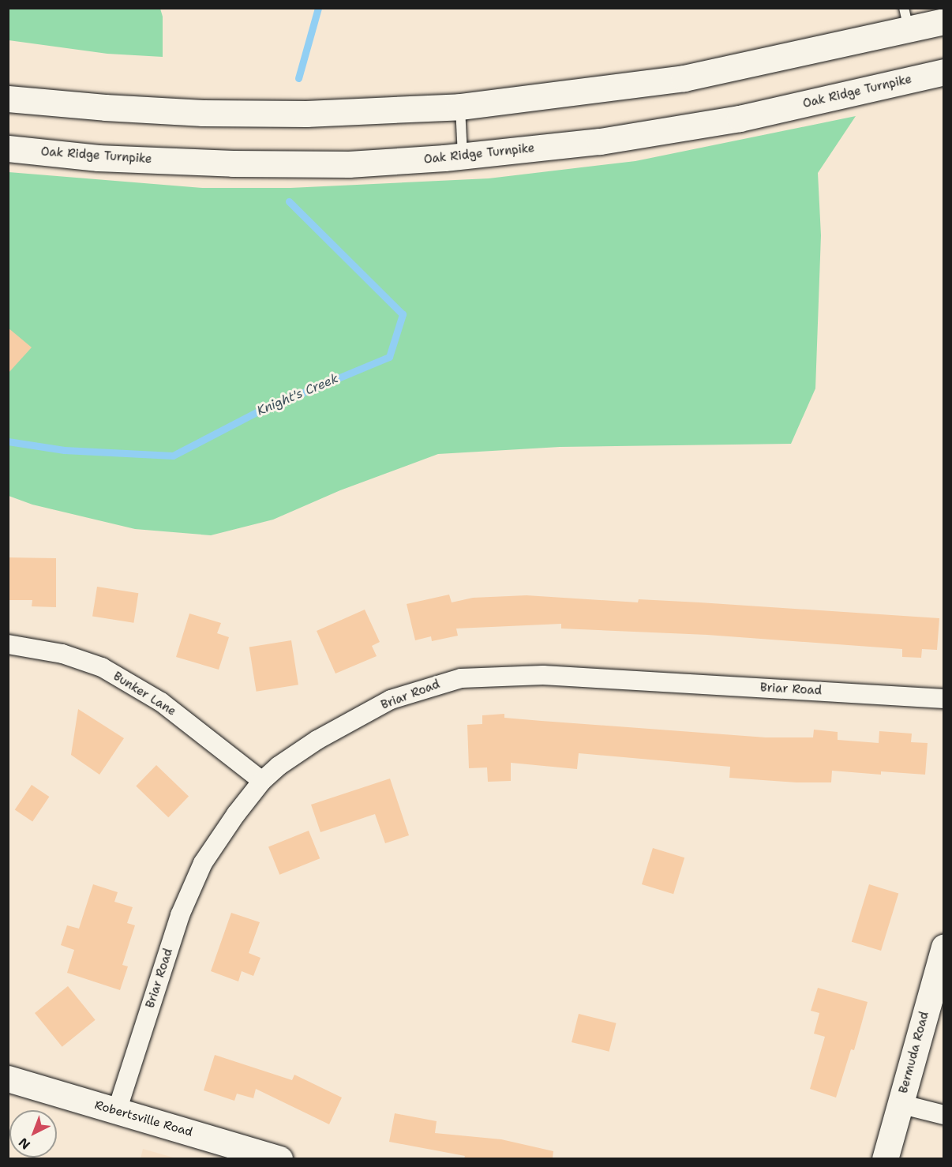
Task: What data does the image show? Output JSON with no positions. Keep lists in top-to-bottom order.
{
  "streets": {
    "main road": ["Oak Ridge Turnpike", "Bermuda Road", "Robertsville Road"],
    "street": ["Briar Road", "Bunker Lane"]
  },
  "crossings": [
    ["Briar Road", "Bunker Lane"],
    ["Briar Road", "Robertsville Road"]
  ],
  "water": ["Knight's Creek"],
  "north": "bottom left"
}
